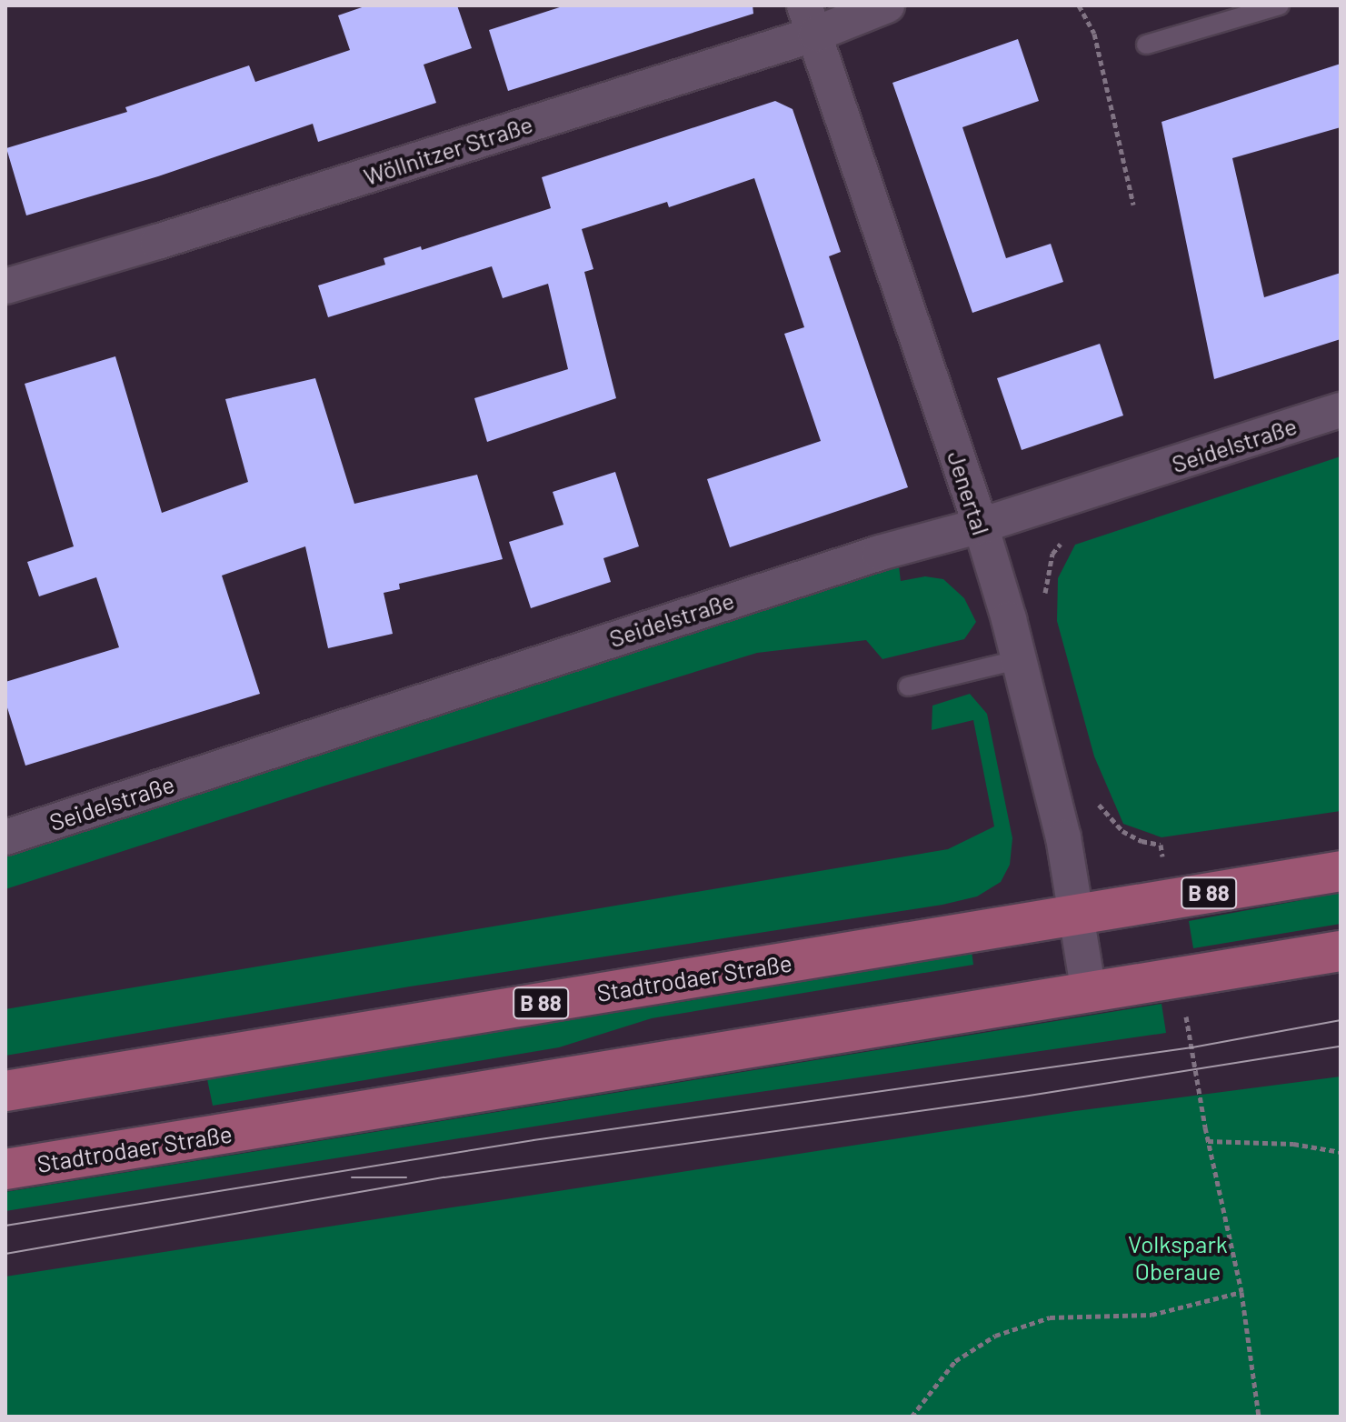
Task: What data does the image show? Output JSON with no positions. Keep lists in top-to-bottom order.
{
  "streets": {
    "main road": ["B 88", "Stadtrodaer Straße"],
    "street": ["Wöllnitzer Straße", "Seidelstraße", "Jenertal"]
  },
  "crossings": [
    ["Wöllnitzer Straße", "Jenertal"],
    ["Seidelstraße", "Jenertal"],
    ["Jenertal", "Stadtrodaer Straße"]
  ],
  "parks": ["Volkspark Oberaue"]
}
